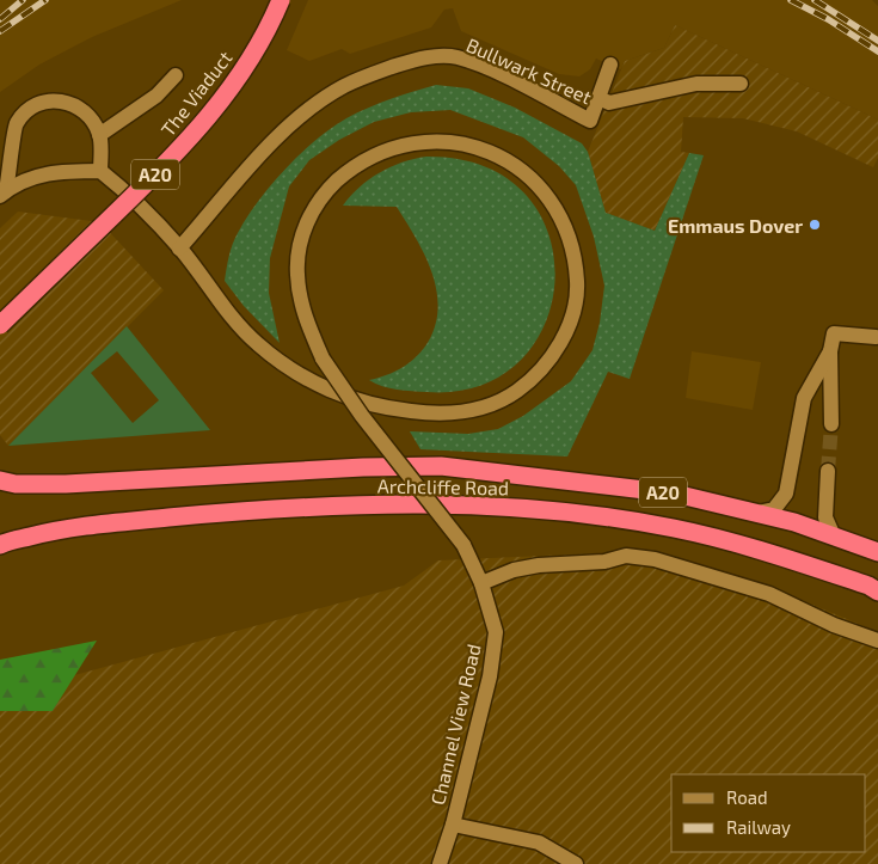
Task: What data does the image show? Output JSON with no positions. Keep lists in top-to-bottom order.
{
  "streets": {
    "highway": ["The Viaduct", "A20", "Archcliffe Road"],
    "street": ["Bullwark Street", "Channel View Road"]
  },
  "crossings": [
    ["Bullwark Street", "Channel View Road"]
  ],
  "places": ["Emmaus Dover"],
  "legend": ["Road", "Railway"]
}
